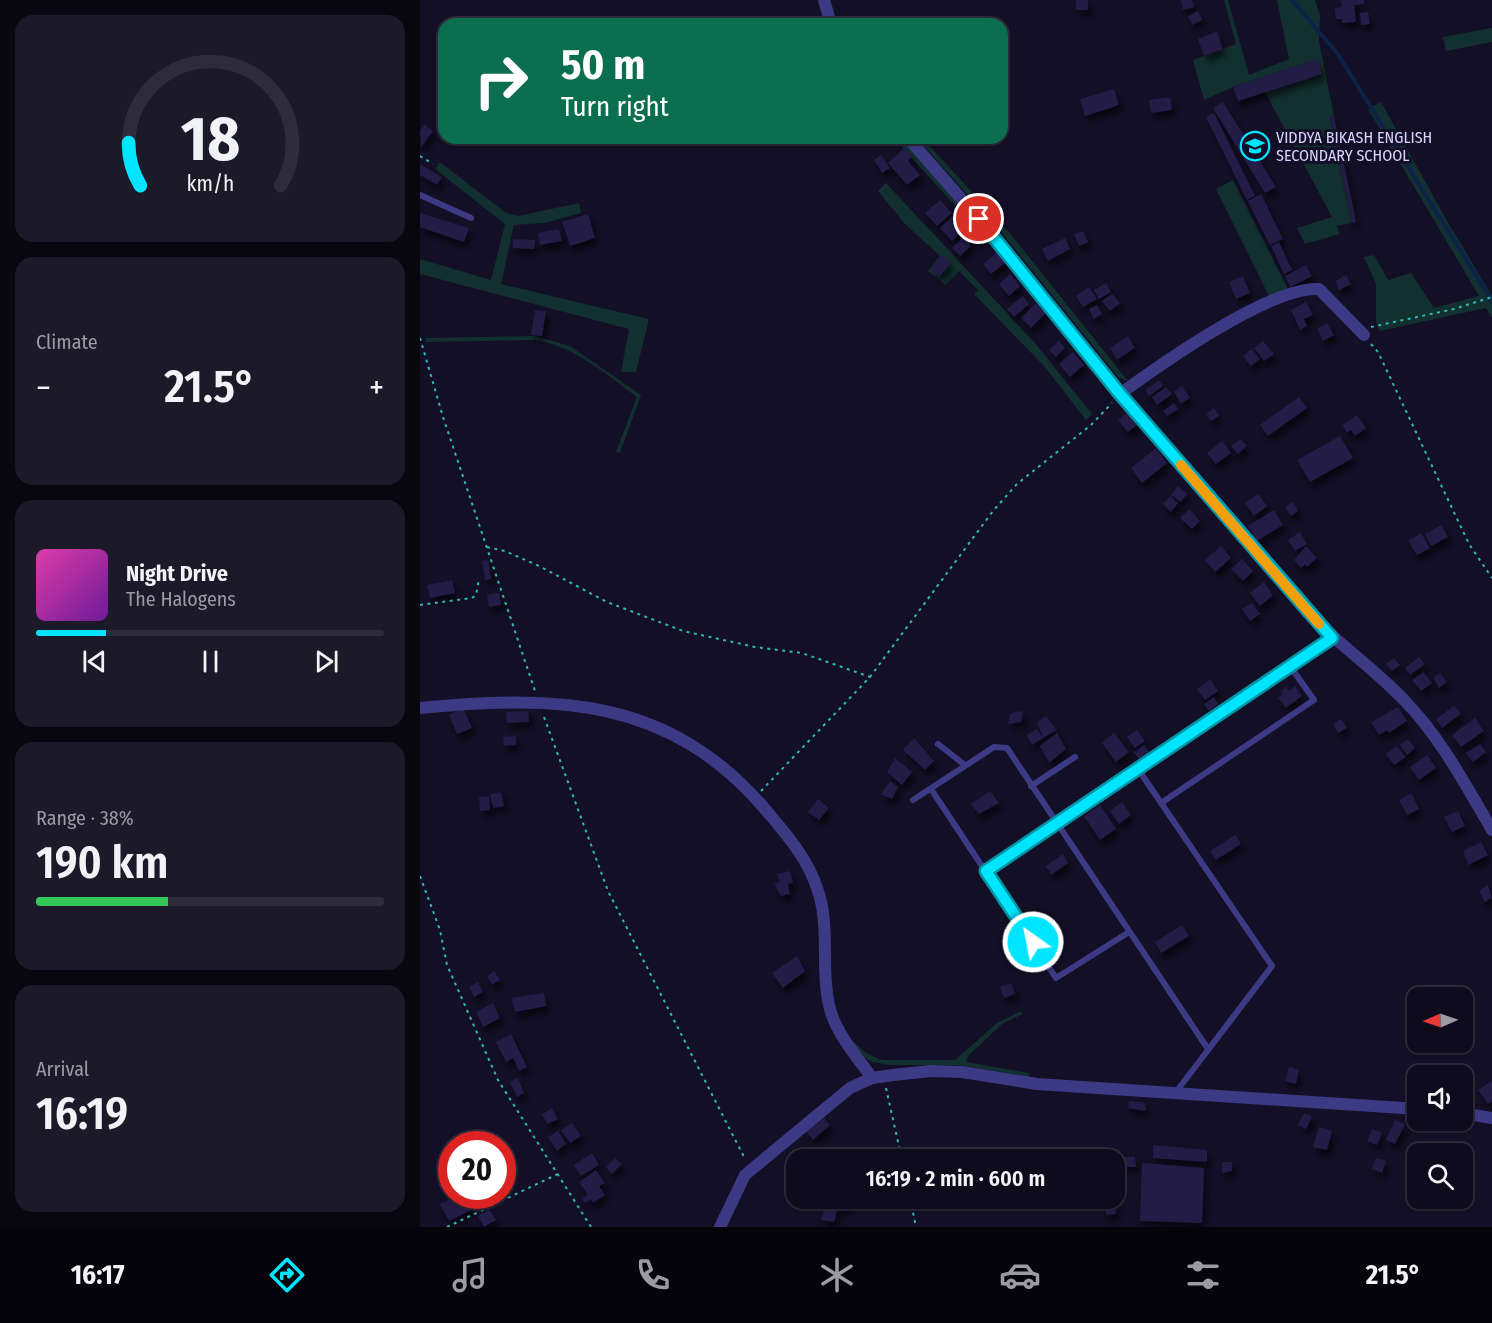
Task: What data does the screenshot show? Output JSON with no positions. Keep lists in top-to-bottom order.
{
  "places": {
    "school or university": ["VIDDYA BIKASH ENGLISH SECONDARY SCHOOL"]
  },
  "north": "left",
  "page": {
    "turn": ["50 m", "Turn right"],
    "tile": [
      "Climate",
      ["Range · 38%", "190 km"],
      ["Arrival", "16:19"]
    ],
    "heat": ["−", "21.5°", "+"],
    "song": ["Night Drive", "The Halogens"],
    "limit": "20",
    "trip": "16:19 · 2 min · 600 m",
    "tabs": ["16:17", "21.5°"],
    "gauge": ["18", "km/h"]
  }
}
